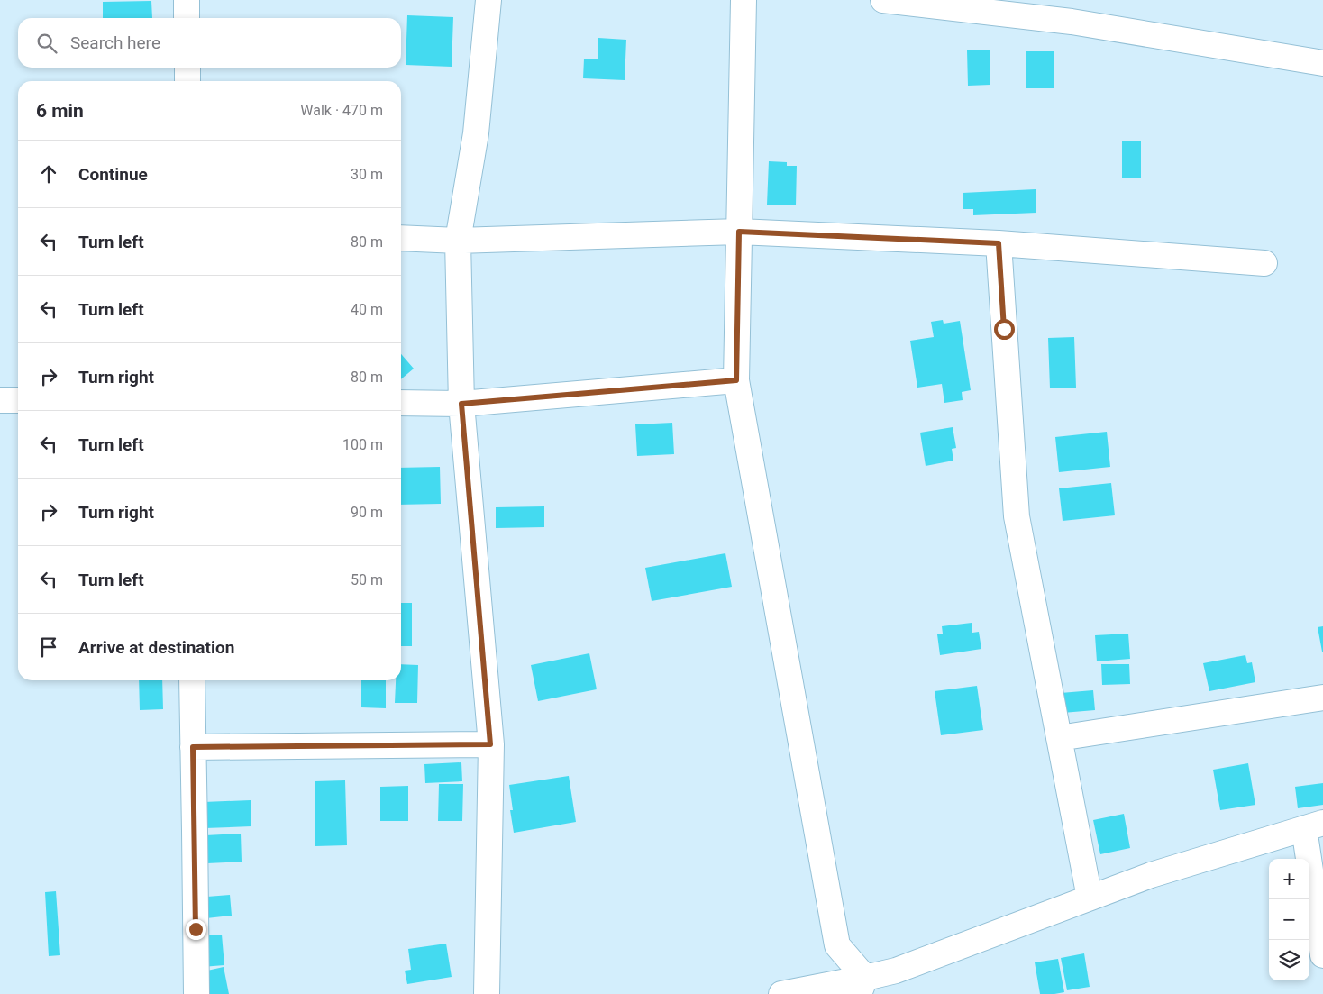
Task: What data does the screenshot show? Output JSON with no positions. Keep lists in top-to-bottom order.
{
  "page": {
    "search": "Search here",
    "heading": ["6 min", "Walk · 470 m"],
    "list": [
      ["Continue", "30 m"],
      ["Turn left", "80 m"],
      ["Turn left", "40 m"],
      ["Turn right", "80 m"],
      ["Turn left", "100 m"],
      ["Turn right", "90 m"],
      ["Turn left", "50 m"],
      "Arrive at destination"
    ],
    "map_buttons": ["+", "−"]
  }
}
